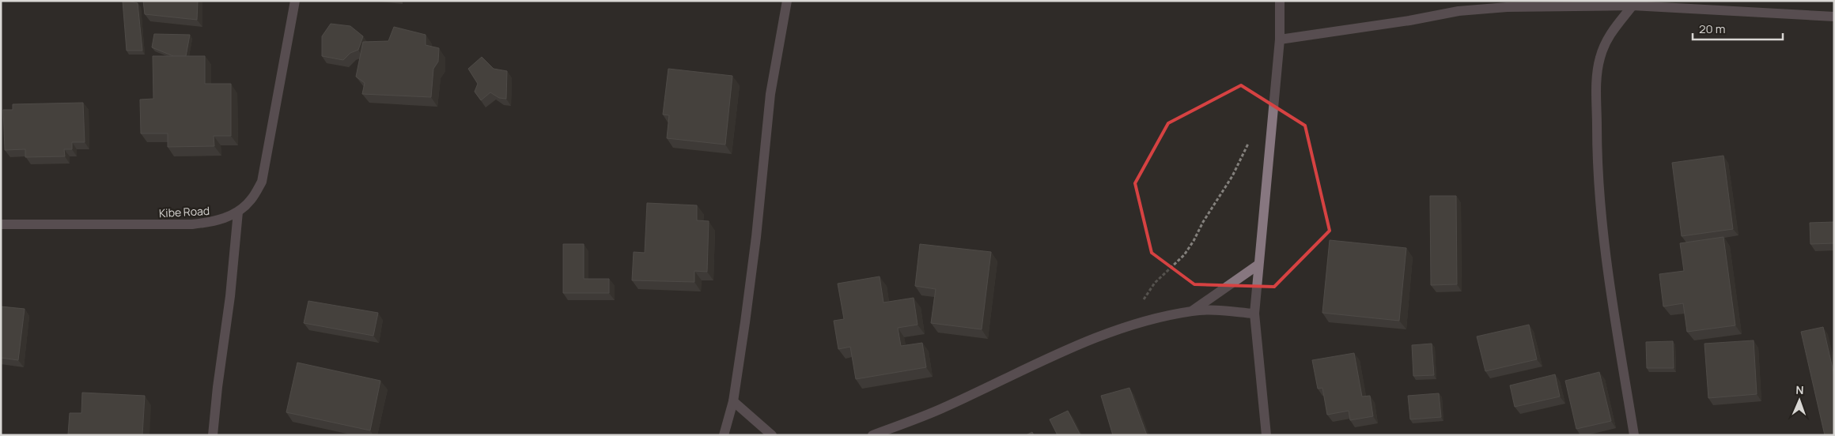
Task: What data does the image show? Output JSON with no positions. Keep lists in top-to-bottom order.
{
  "streets": {
    "street": ["Kibe Road"]
  },
  "scale_bar": "20 m",
  "north": "top"
}
